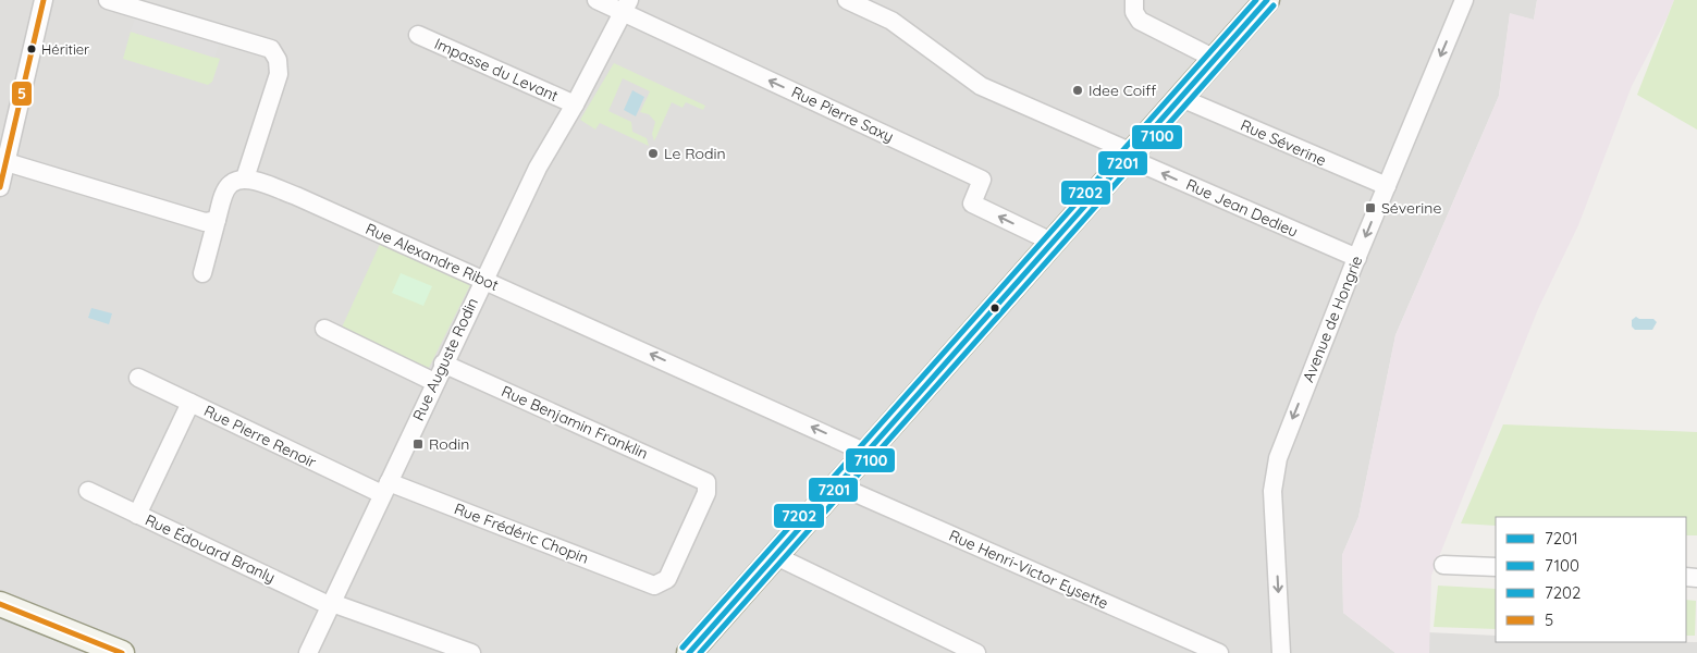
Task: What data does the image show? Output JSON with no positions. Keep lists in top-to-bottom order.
{
  "streets": {
    "street": [
      "Impasse du Levant",
      "Rue Pierre Saxy",
      "Rue Séverine",
      "Rue Jean Dedieu",
      "Rue Alexandre Ribot",
      "Avenue de Hongrie",
      "Rue Auguste Rodin",
      "Rue Benjamin Franklin",
      "Rue Pierre Renoir",
      "Rue Frédéric Chopin",
      "Rue Édouard Branly",
      "Rue Henri-Victor Eysette"
    ]
  },
  "crossings": [
    ["Impasse du Levant", "Rue Auguste Rodin"],
    ["Rue Pierre Saxy", "Rue Auguste Rodin"],
    ["Rue Séverine", "Avenue de Hongrie"],
    ["Rue Jean Dedieu", "Avenue de Hongrie"],
    ["Rue Alexandre Ribot", "Rue Auguste Rodin"],
    ["Rue Auguste Rodin", "Rue Benjamin Franklin"],
    ["Rue Auguste Rodin", "Rue Pierre Renoir"],
    ["Rue Auguste Rodin", "Rue Frédéric Chopin"],
    ["Rue Auguste Rodin", "Rue Édouard Branly"],
    ["Rue Benjamin Franklin", "Rue Frédéric Chopin"],
    ["Rue Pierre Renoir", "Rue Frédéric Chopin"]
  ],
  "one_way": [
    "Rue Pierre Saxy",
    "Rue Jean Dedieu",
    "Rue Alexandre Ribot",
    "Avenue de Hongrie"
  ],
  "places": {
    "other": ["Héritier", "Idee Coiff", "Le Rodin"],
    "transit": ["Séverine", "Rodin"]
  },
  "lines": [
    "transit line 7201",
    "transit line 7202",
    "transit line 5",
    "transit line 7100"
  ],
  "legend": [
    "7201",
    "7100",
    "7202",
    "5"
  ]
}
